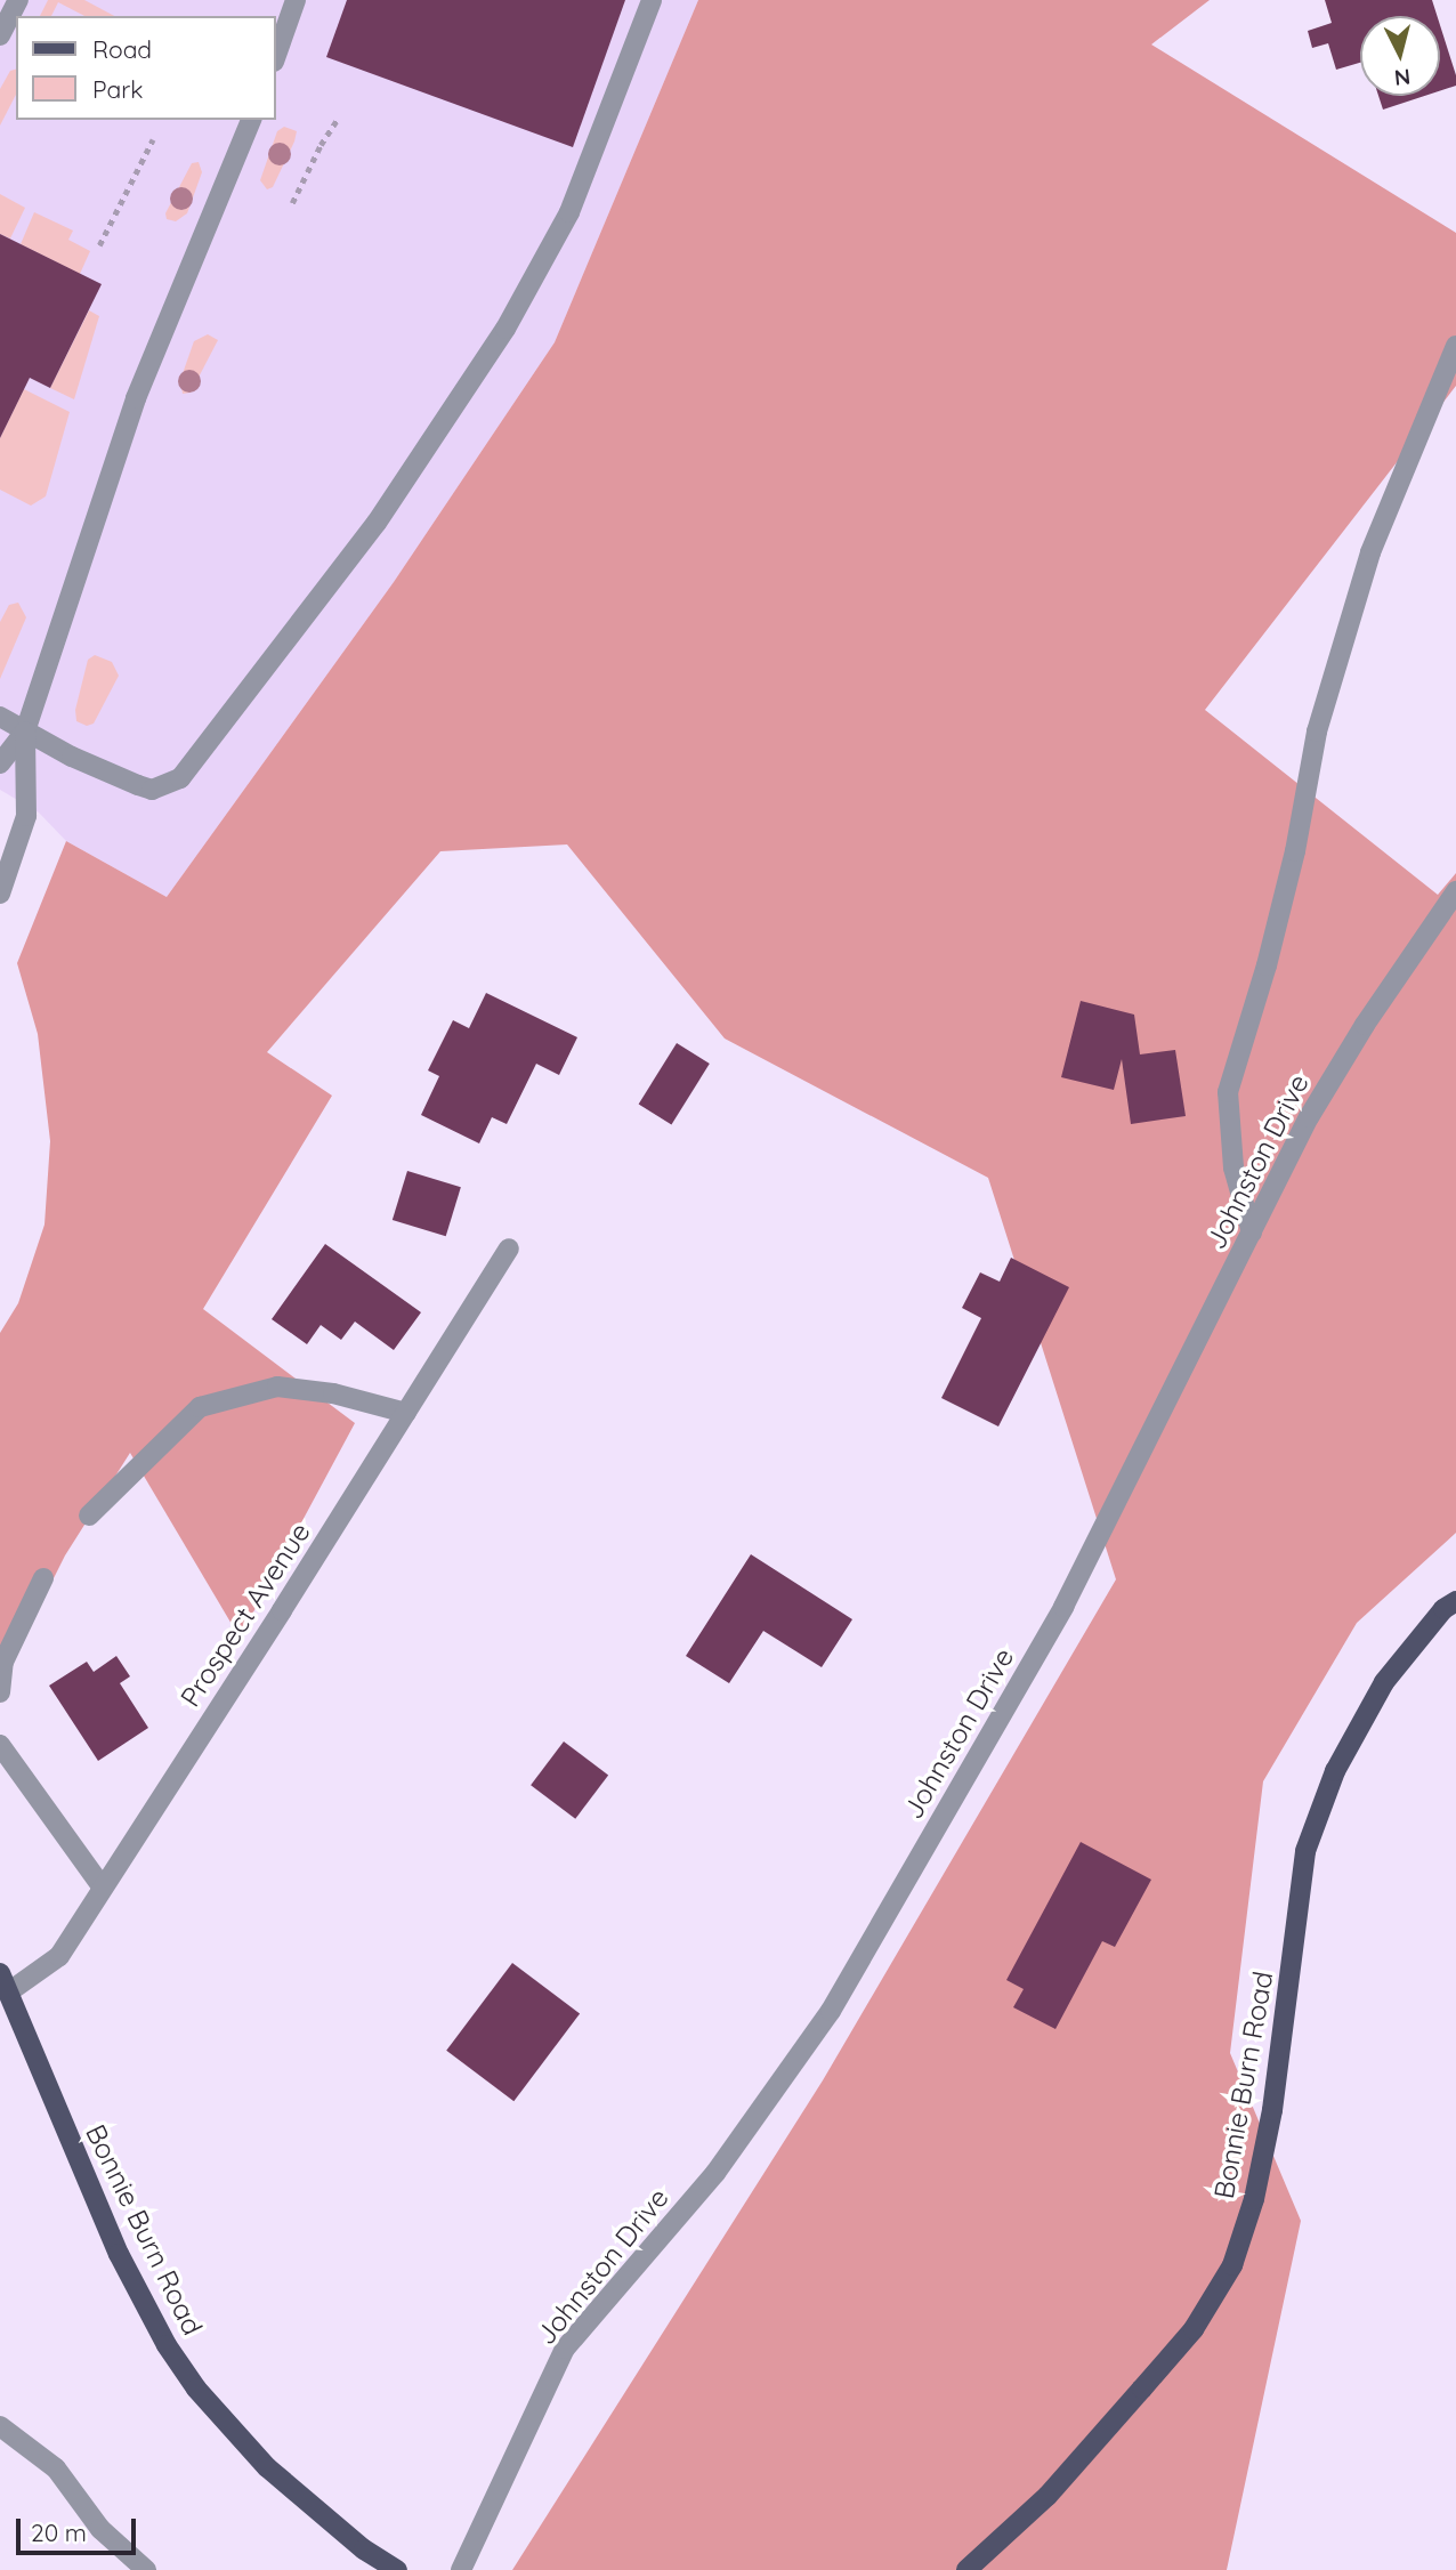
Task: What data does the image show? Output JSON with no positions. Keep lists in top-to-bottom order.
{
  "streets": {
    "main road": ["Bonnie Burn Road"],
    "street": ["Johnston Drive", "Prospect Avenue"]
  },
  "crossings": [
    ["Prospect Avenue", "Bonnie Burn Road"]
  ],
  "legend": ["Road", "Park"],
  "scale_bar": "20 m",
  "north": "bottom"
}
